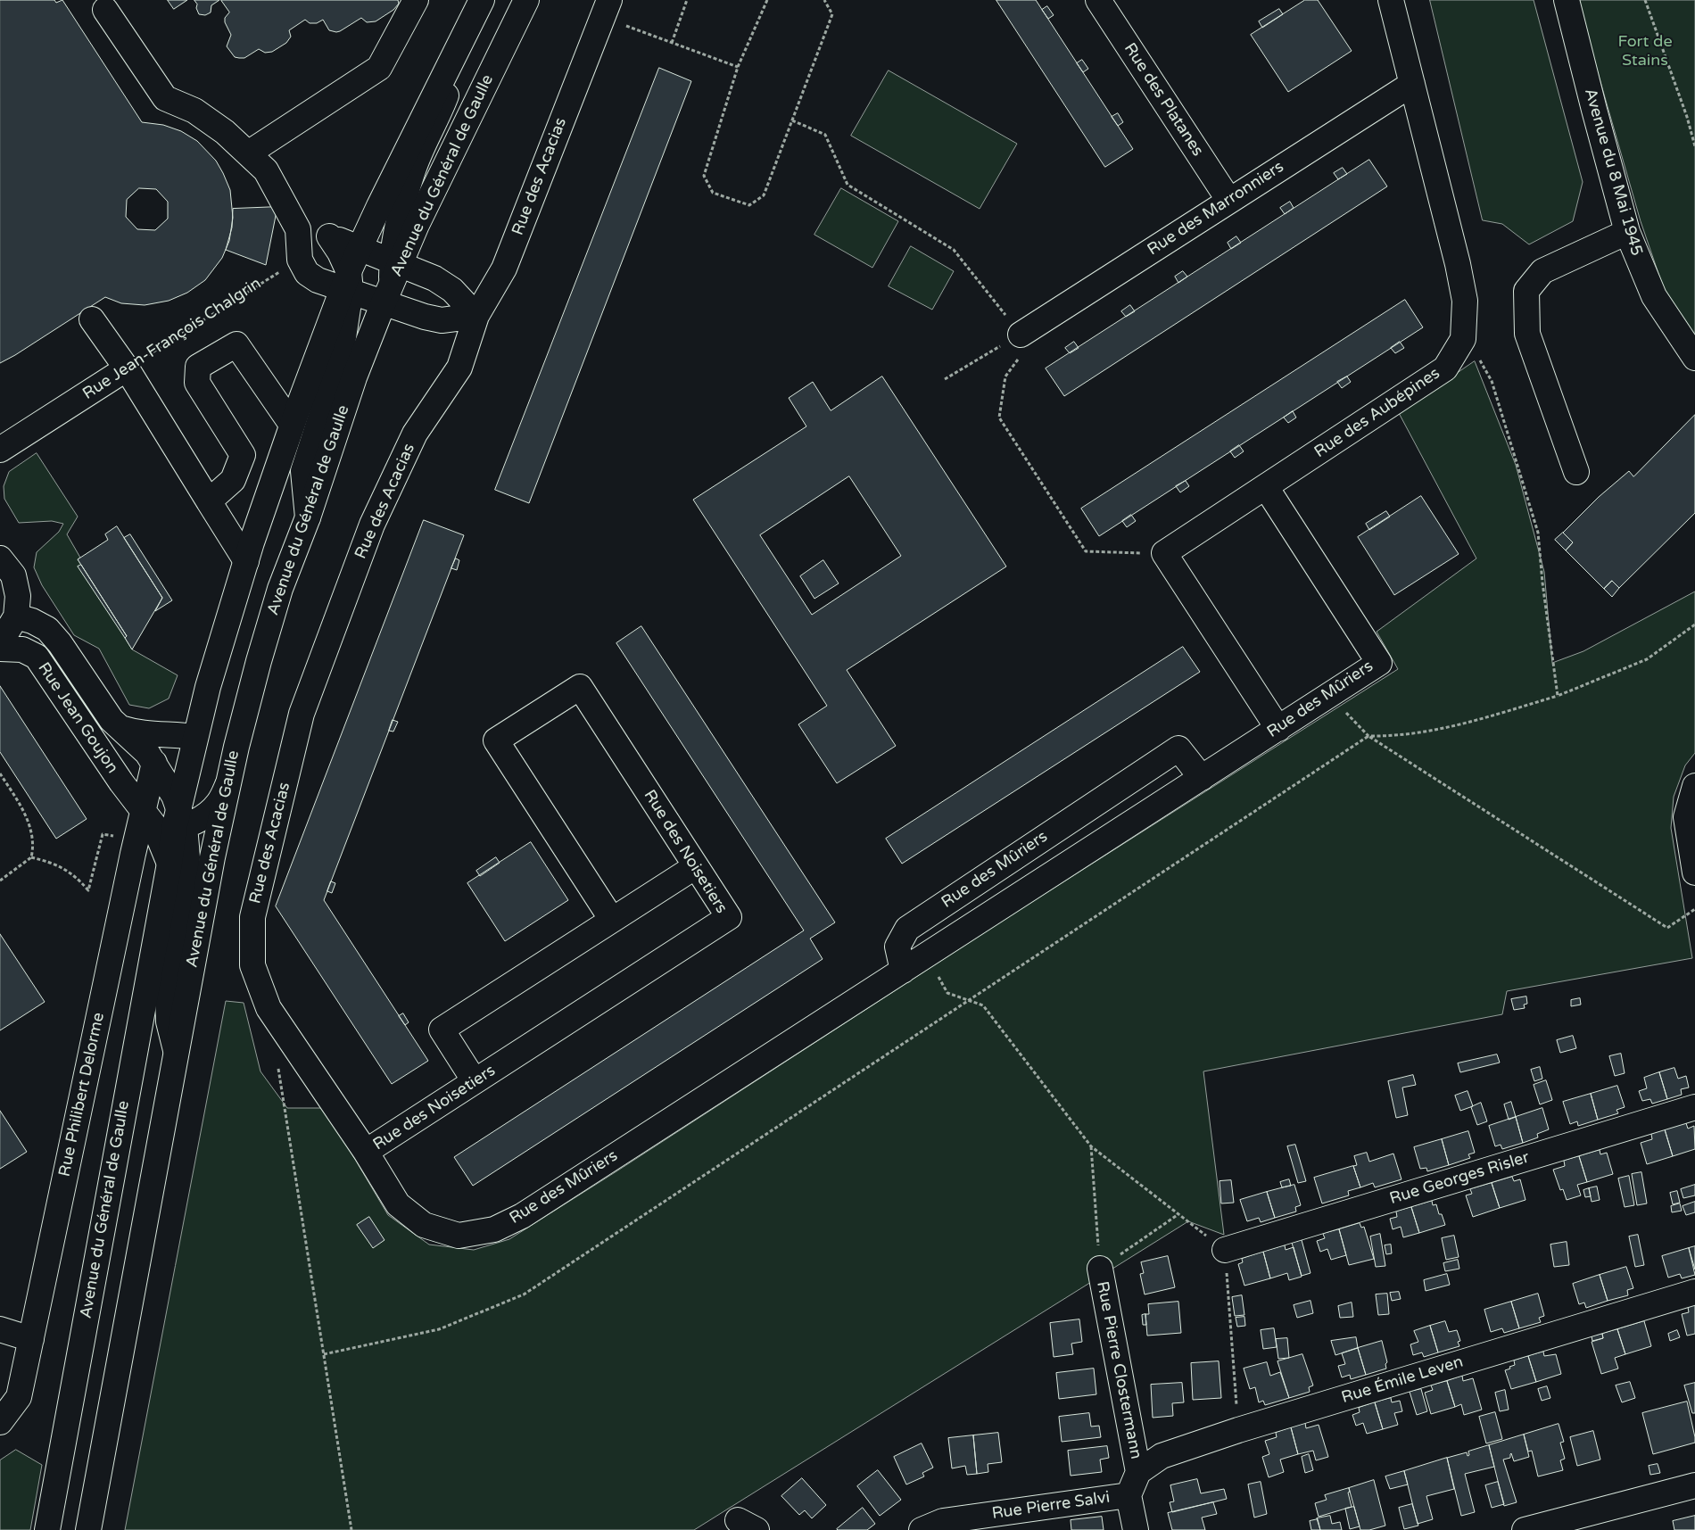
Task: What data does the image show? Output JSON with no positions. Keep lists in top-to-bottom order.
{
  "streets": {
    "street": [
      "Rue des Platanes",
      "Avenue du 8 Mai 1945",
      "Avenue du Général de Gaulle",
      "Rue des Acacias",
      "Rue des Marronniers",
      "Rue Jean-François Chalgrin",
      "Rue des Aubépines",
      "Rue des Mûriers",
      "Rue Jean Goujon",
      "Rue des Noisetiers",
      "Rue Philibert Delorme",
      "Rue Georges Risler",
      "Rue Pierre Clostermann",
      "Rue Émile Leven",
      "Rue Pierre Salvi"
    ]
  },
  "crossings": [
    ["Rue des Platanes", "Rue des Marronniers"],
    ["Avenue du Général de Gaulle", "Rue Jean Goujon"],
    ["Avenue du Général de Gaulle", "Rue Philibert Delorme"],
    ["Rue des Acacias", "Rue des Mûriers"],
    ["Rue des Marronniers", "Rue des Aubépines"],
    ["Rue des Aubépines", "Rue des Mûriers"],
    ["Rue des Mûriers", "Rue des Noisetiers"],
    ["Rue Jean Goujon", "Rue Philibert Delorme"],
    ["Rue Pierre Clostermann", "Rue Émile Leven"]
  ],
  "parks": ["Fort de Stains"]
}
